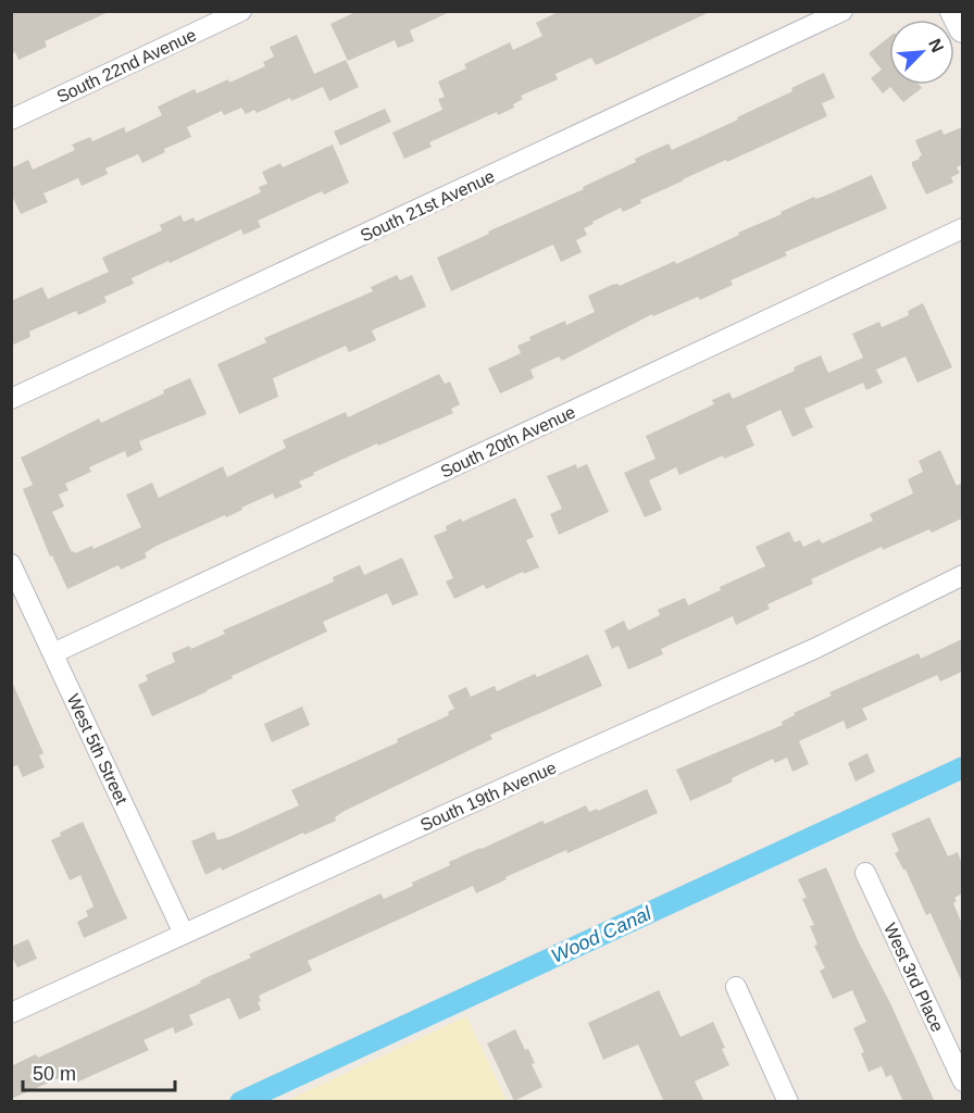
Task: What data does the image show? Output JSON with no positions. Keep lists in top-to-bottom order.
{
  "streets": {
    "street": [
      "South 22nd Avenue",
      "South 21st Avenue",
      "South 20th Avenue",
      "West 5th Street",
      "South 19th Avenue",
      "West 3rd Place"
    ]
  },
  "crossings": [
    ["South 20th Avenue", "West 5th Street"],
    ["West 5th Street", "South 19th Avenue"]
  ],
  "water": ["Wood Canal"],
  "scale_bar": "50 m",
  "north": "top right"
}
